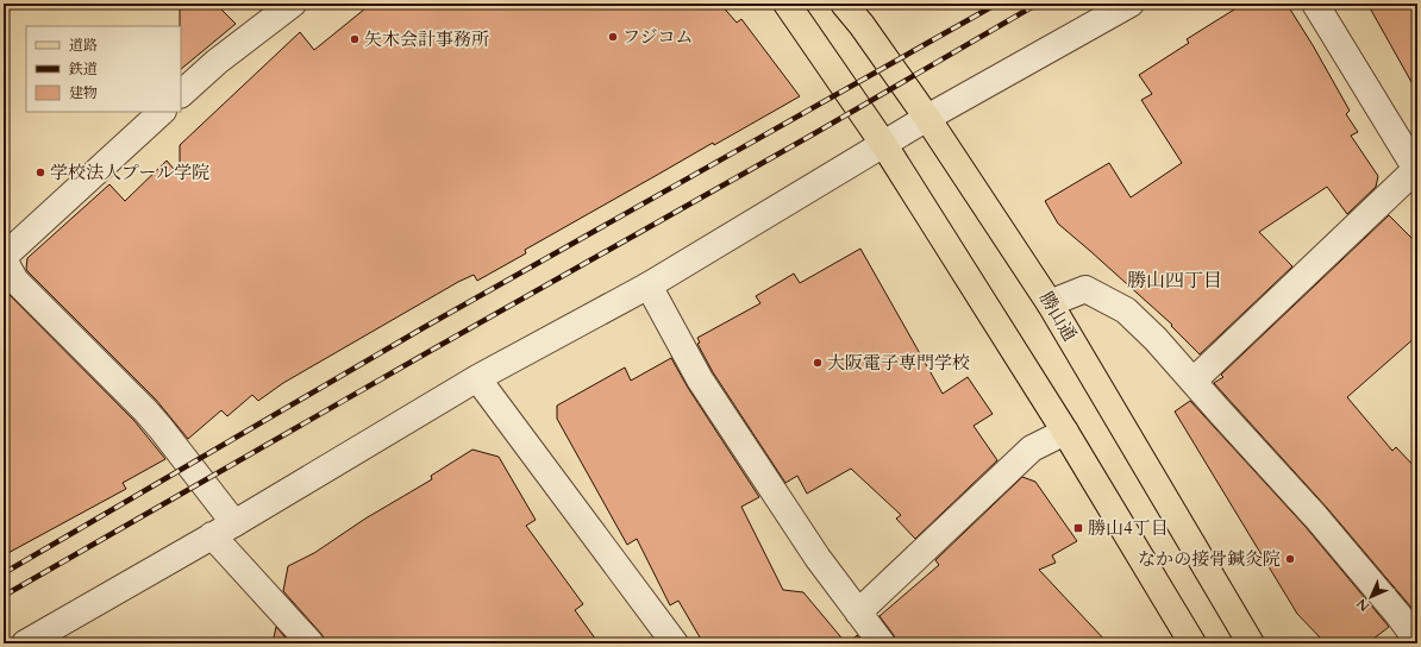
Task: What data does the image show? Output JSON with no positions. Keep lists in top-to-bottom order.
{
  "streets": {
    "main road": ["勝山通"]
  },
  "districts": ["勝山四丁目"],
  "places": {
    "other": [
      "フジコム",
      "矢木会計事務所",
      "学校法人プール学院",
      "大阪電子専門学校",
      "なかの接骨鍼灸院"
    ],
    "transit": ["勝山4丁目"]
  },
  "legend": ["道路", "鉄道", "建物"],
  "north": "bottom left"
}
